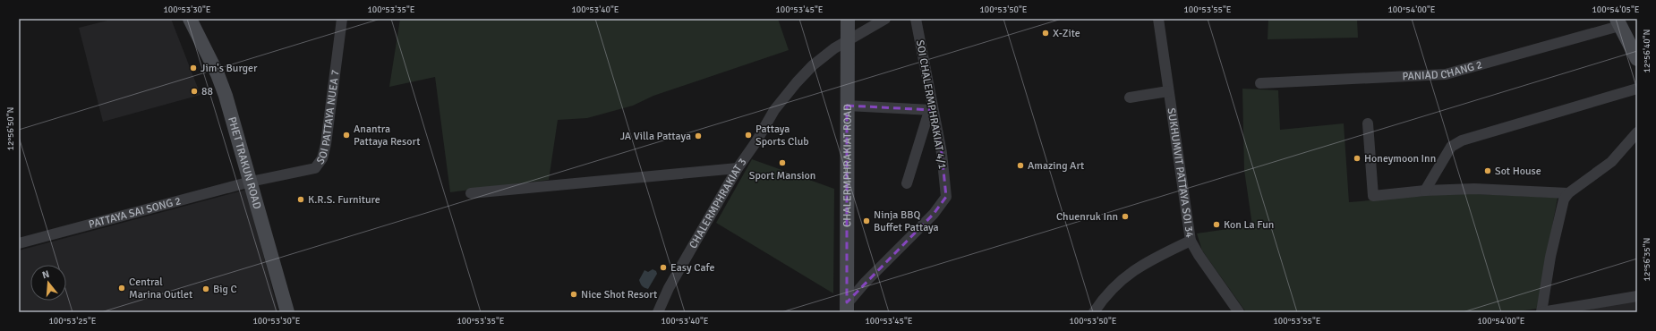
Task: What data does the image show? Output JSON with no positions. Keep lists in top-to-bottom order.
{
  "streets": {
    "street": [
      "PANIAD CHANG 2",
      "SOI CHALERMPHRAKIAT 4/1",
      "SOI PATTAYA NUEA 7",
      "PHET TRAKUN ROAD",
      "CHALERMPHRAKIAT ROAD",
      "SUKHUMVIT PATTAYA SOI 34",
      "CHALERMPHRAKIAT 3",
      "PATTAYA SAI SONG 2"
    ]
  },
  "crossings": [
    ["SOI CHALERMPHRAKIAT 4/1", "CHALERMPHRAKIAT ROAD"],
    ["SOI PATTAYA NUEA 7", "PHET TRAKUN ROAD"],
    ["SOI PATTAYA NUEA 7", "PATTAYA SAI SONG 2"],
    ["PHET TRAKUN ROAD", "PATTAYA SAI SONG 2"],
    ["CHALERMPHRAKIAT ROAD", "CHALERMPHRAKIAT 3"]
  ],
  "places": [
    "X-Zite",
    "Jim's Burger",
    "88",
    "Anantra Pattaya Resort",
    "Pattaya Sports Club",
    "JA Villa Pattaya",
    "Honeymoon Inn",
    "Sport Mansion",
    "Amazing Art",
    "Sot House",
    "K.R.S. Furniture",
    "Chuenruk Inn",
    "Ninja BBQ Buffet Pattaya",
    "Kon La Fun",
    "Easy Cafe",
    "Central Marina Outlet",
    "Big C",
    "Nice Shot Resort"
  ],
  "north": "top",
  "coordinates": [
    "100°53'30\"E",
    "100°53'35\"E",
    "100°53'40\"E",
    "100°53'45\"E",
    "100°53'50\"E",
    "100°53'55\"E",
    "100°54'00\"E",
    "100°54'05\"E",
    "12°56'40\"N",
    "12°56'50\"N",
    "12°56'35\"N",
    "100°53'25\"E"
  ]
}
